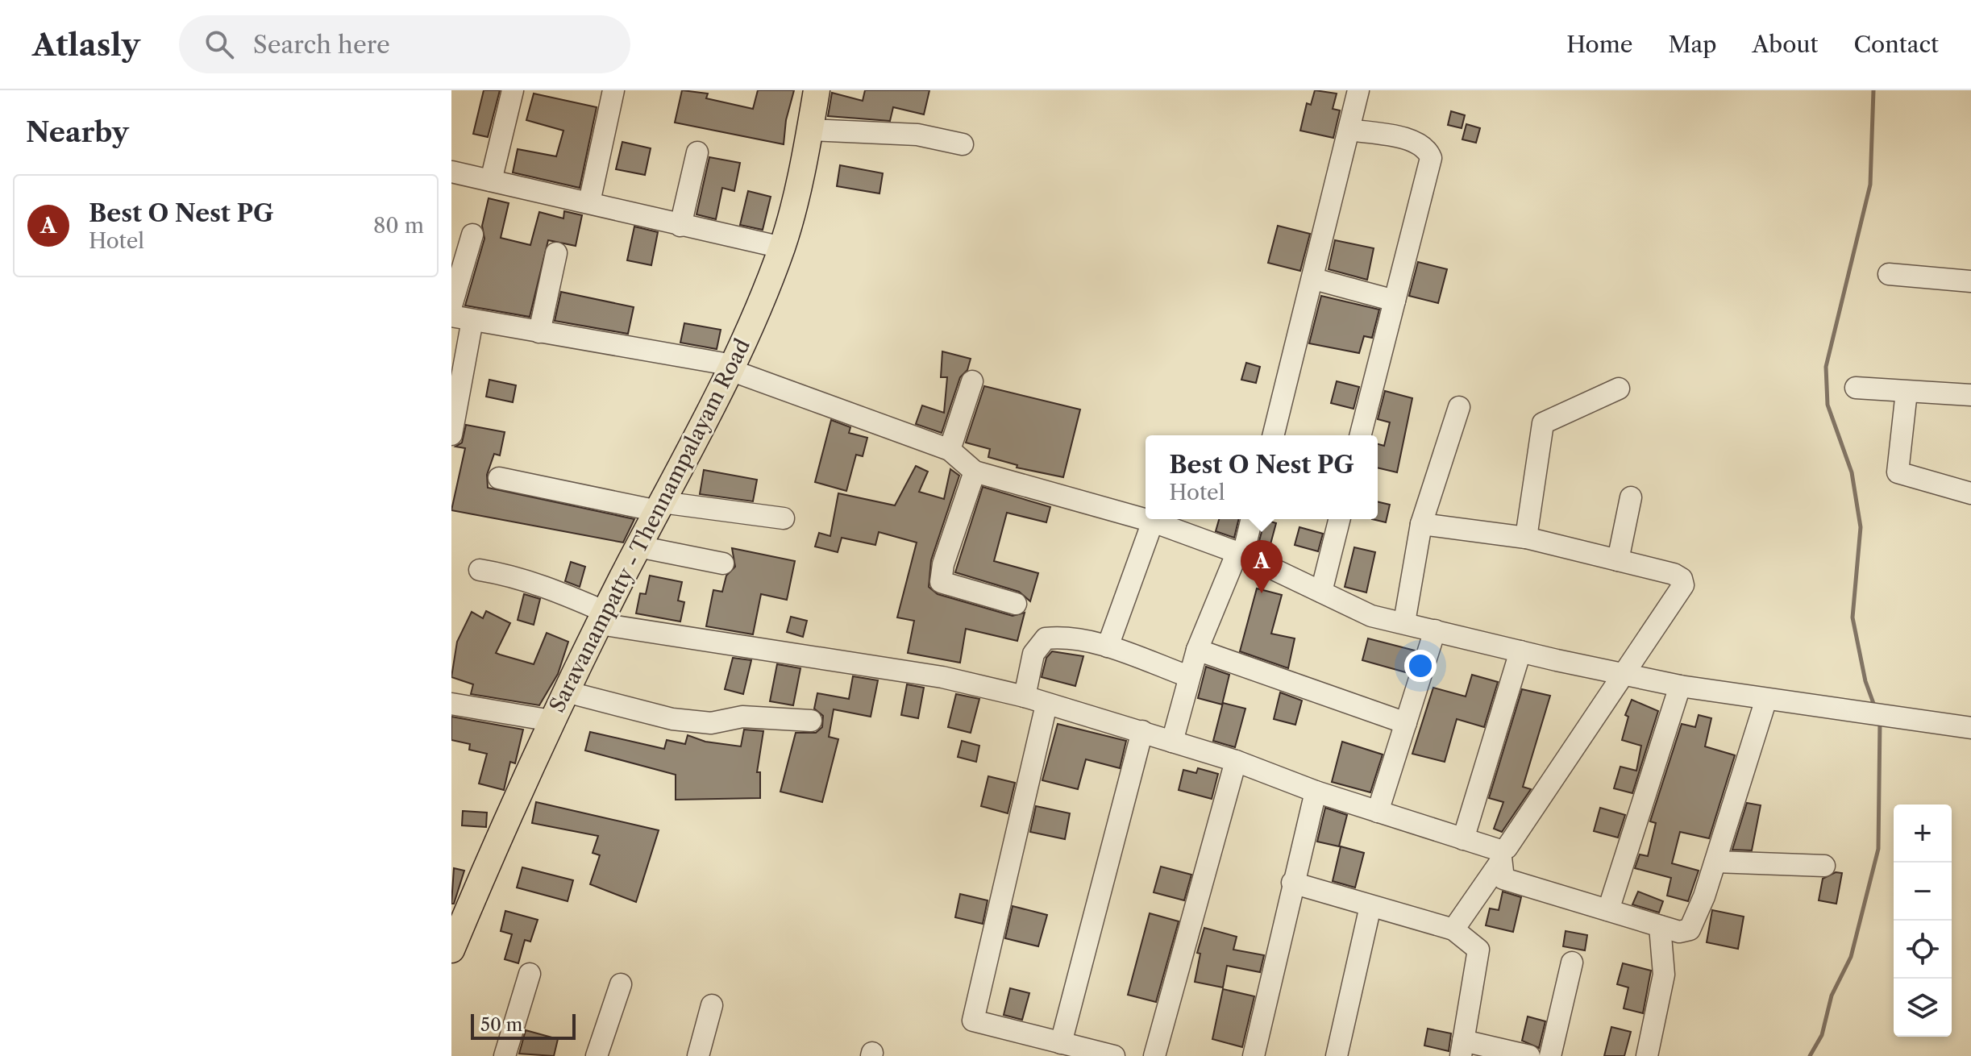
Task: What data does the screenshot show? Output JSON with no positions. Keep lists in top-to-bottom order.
{
  "streets": {
    "main road": ["Saravanampatty - Thennampalayam Road"]
  },
  "scale_bar": "50 m",
  "page": {
    "header": "Atlasly",
    "search": "Search here",
    "nav": [
      "Home",
      "Map",
      "About",
      "Contact"
    ],
    "heading": "Nearby",
    "list": [
      {
        "mark": "A",
        "name": "Best O Nest PG",
        "note": "Hotel",
        "value": "80 m"
      }
    ],
    "popup": ["Best O Nest PG", "Hotel"],
    "pins": "A",
    "map_buttons": ["+", "−"],
    "scale": "50 m"
  }
}
